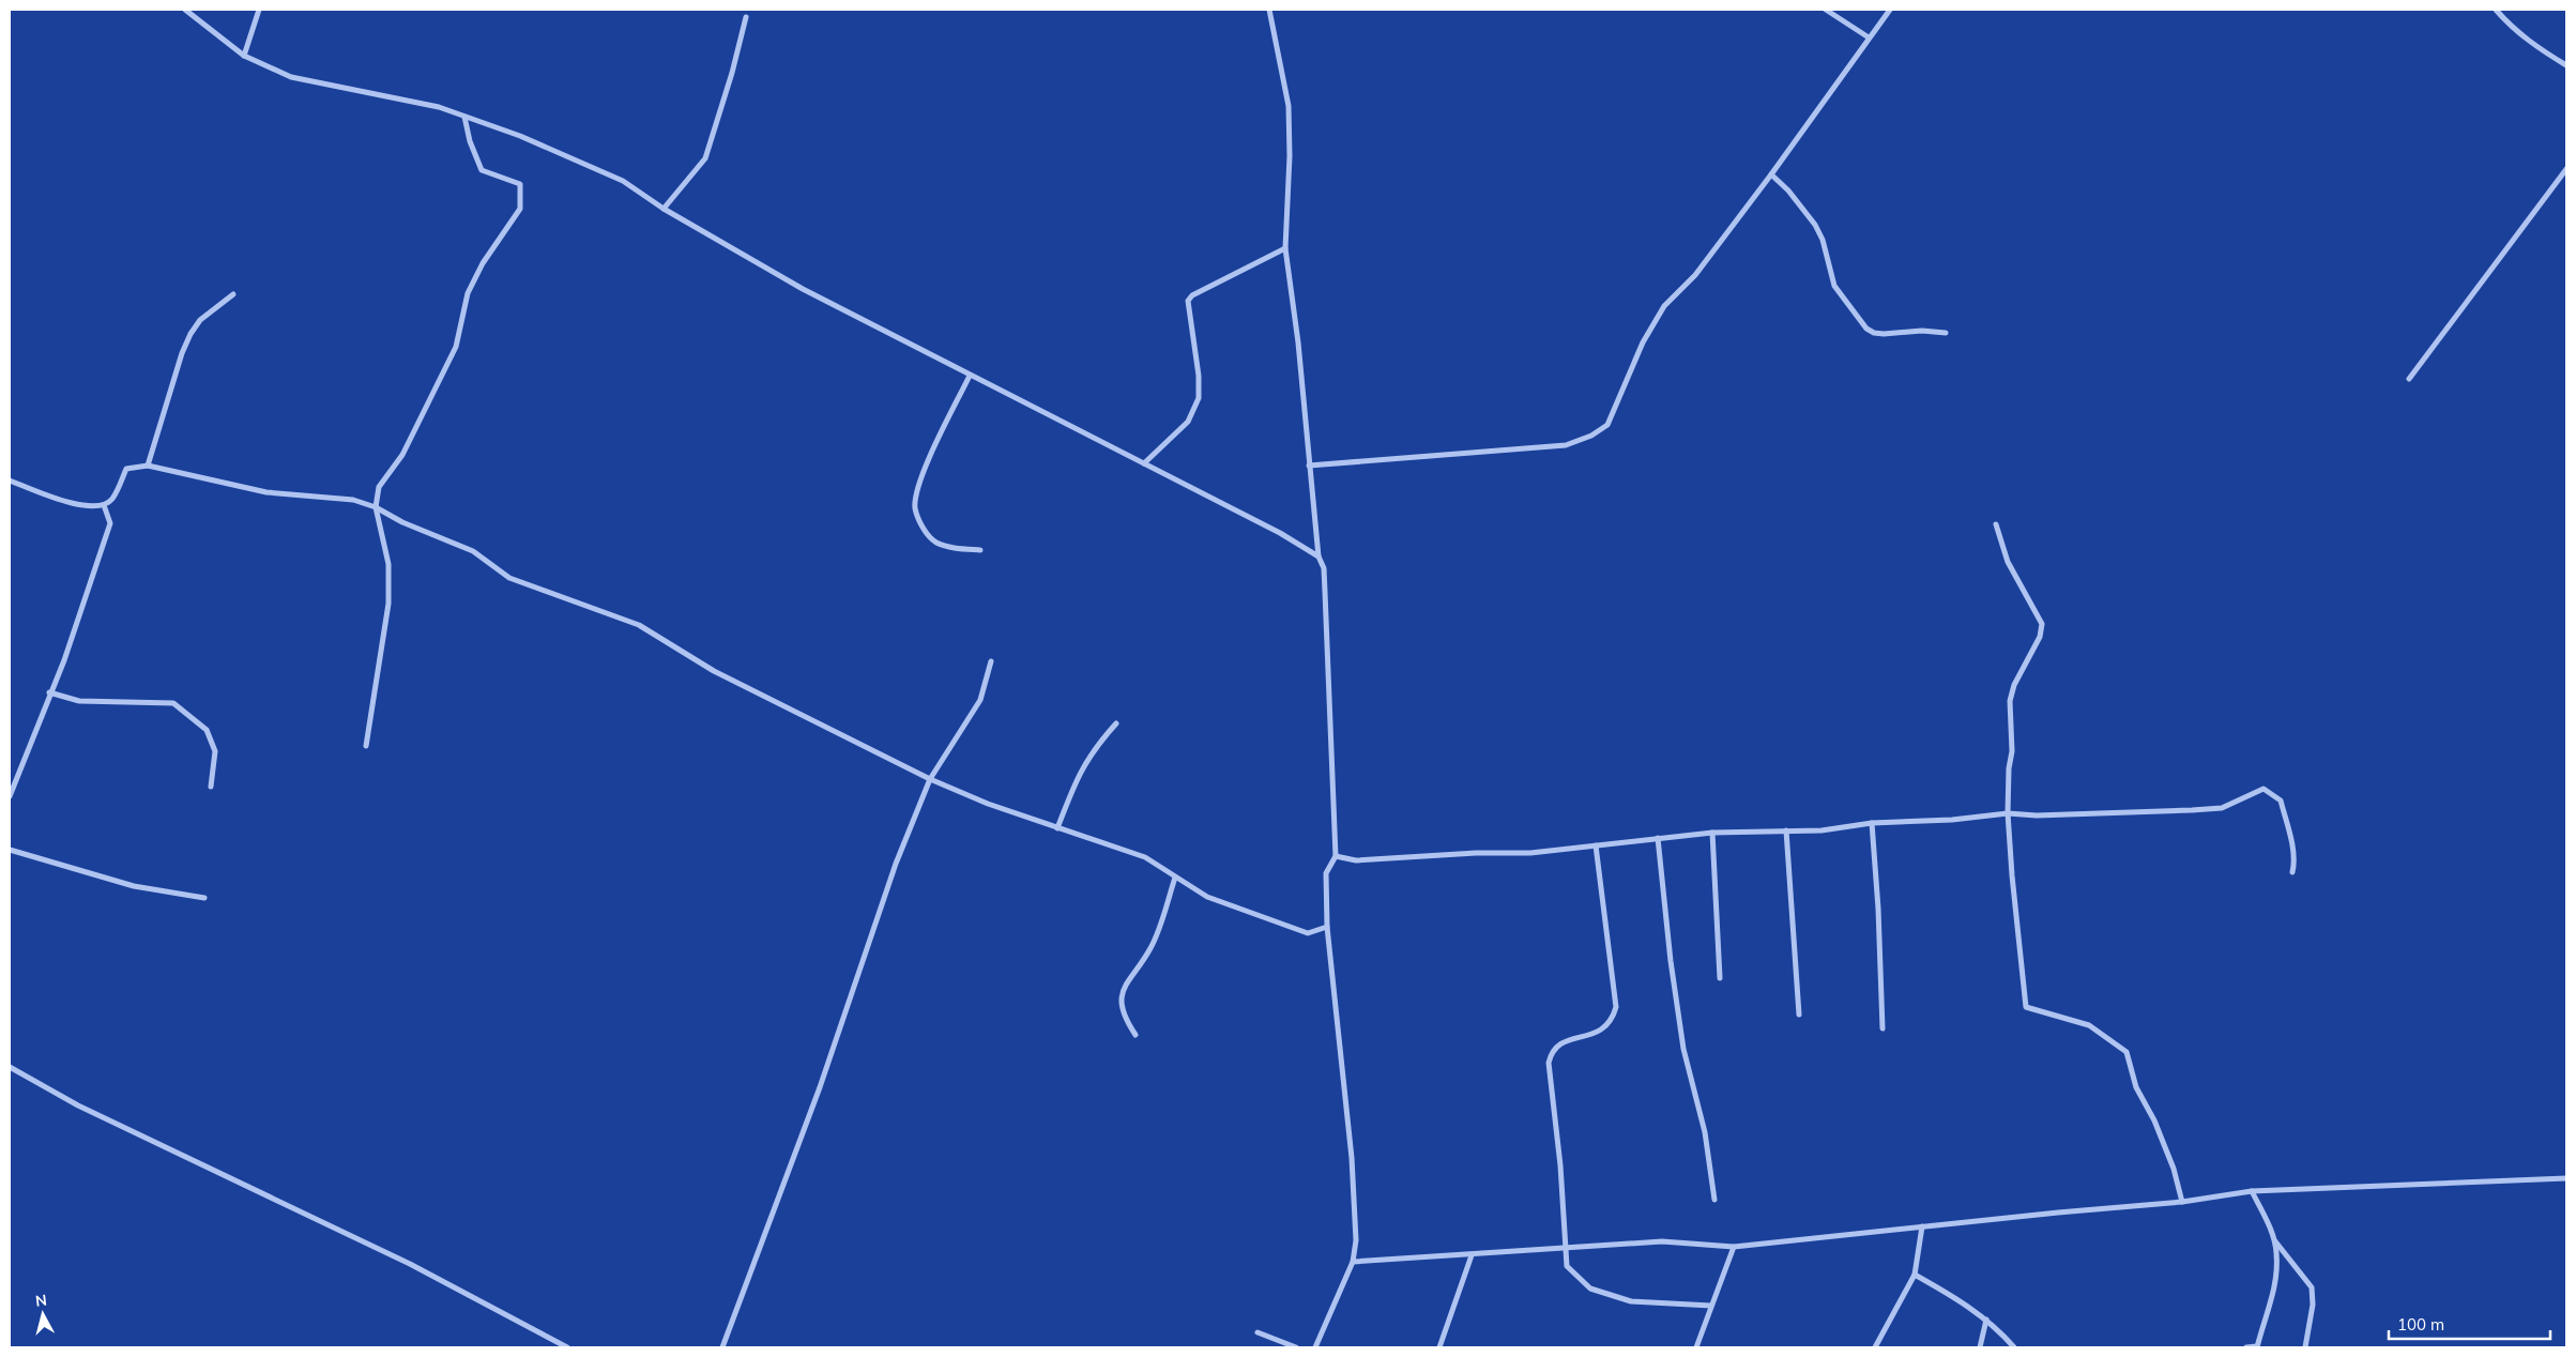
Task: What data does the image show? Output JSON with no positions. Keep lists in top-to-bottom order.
{
  "scale_bar": "100 m",
  "north": "top"
}
